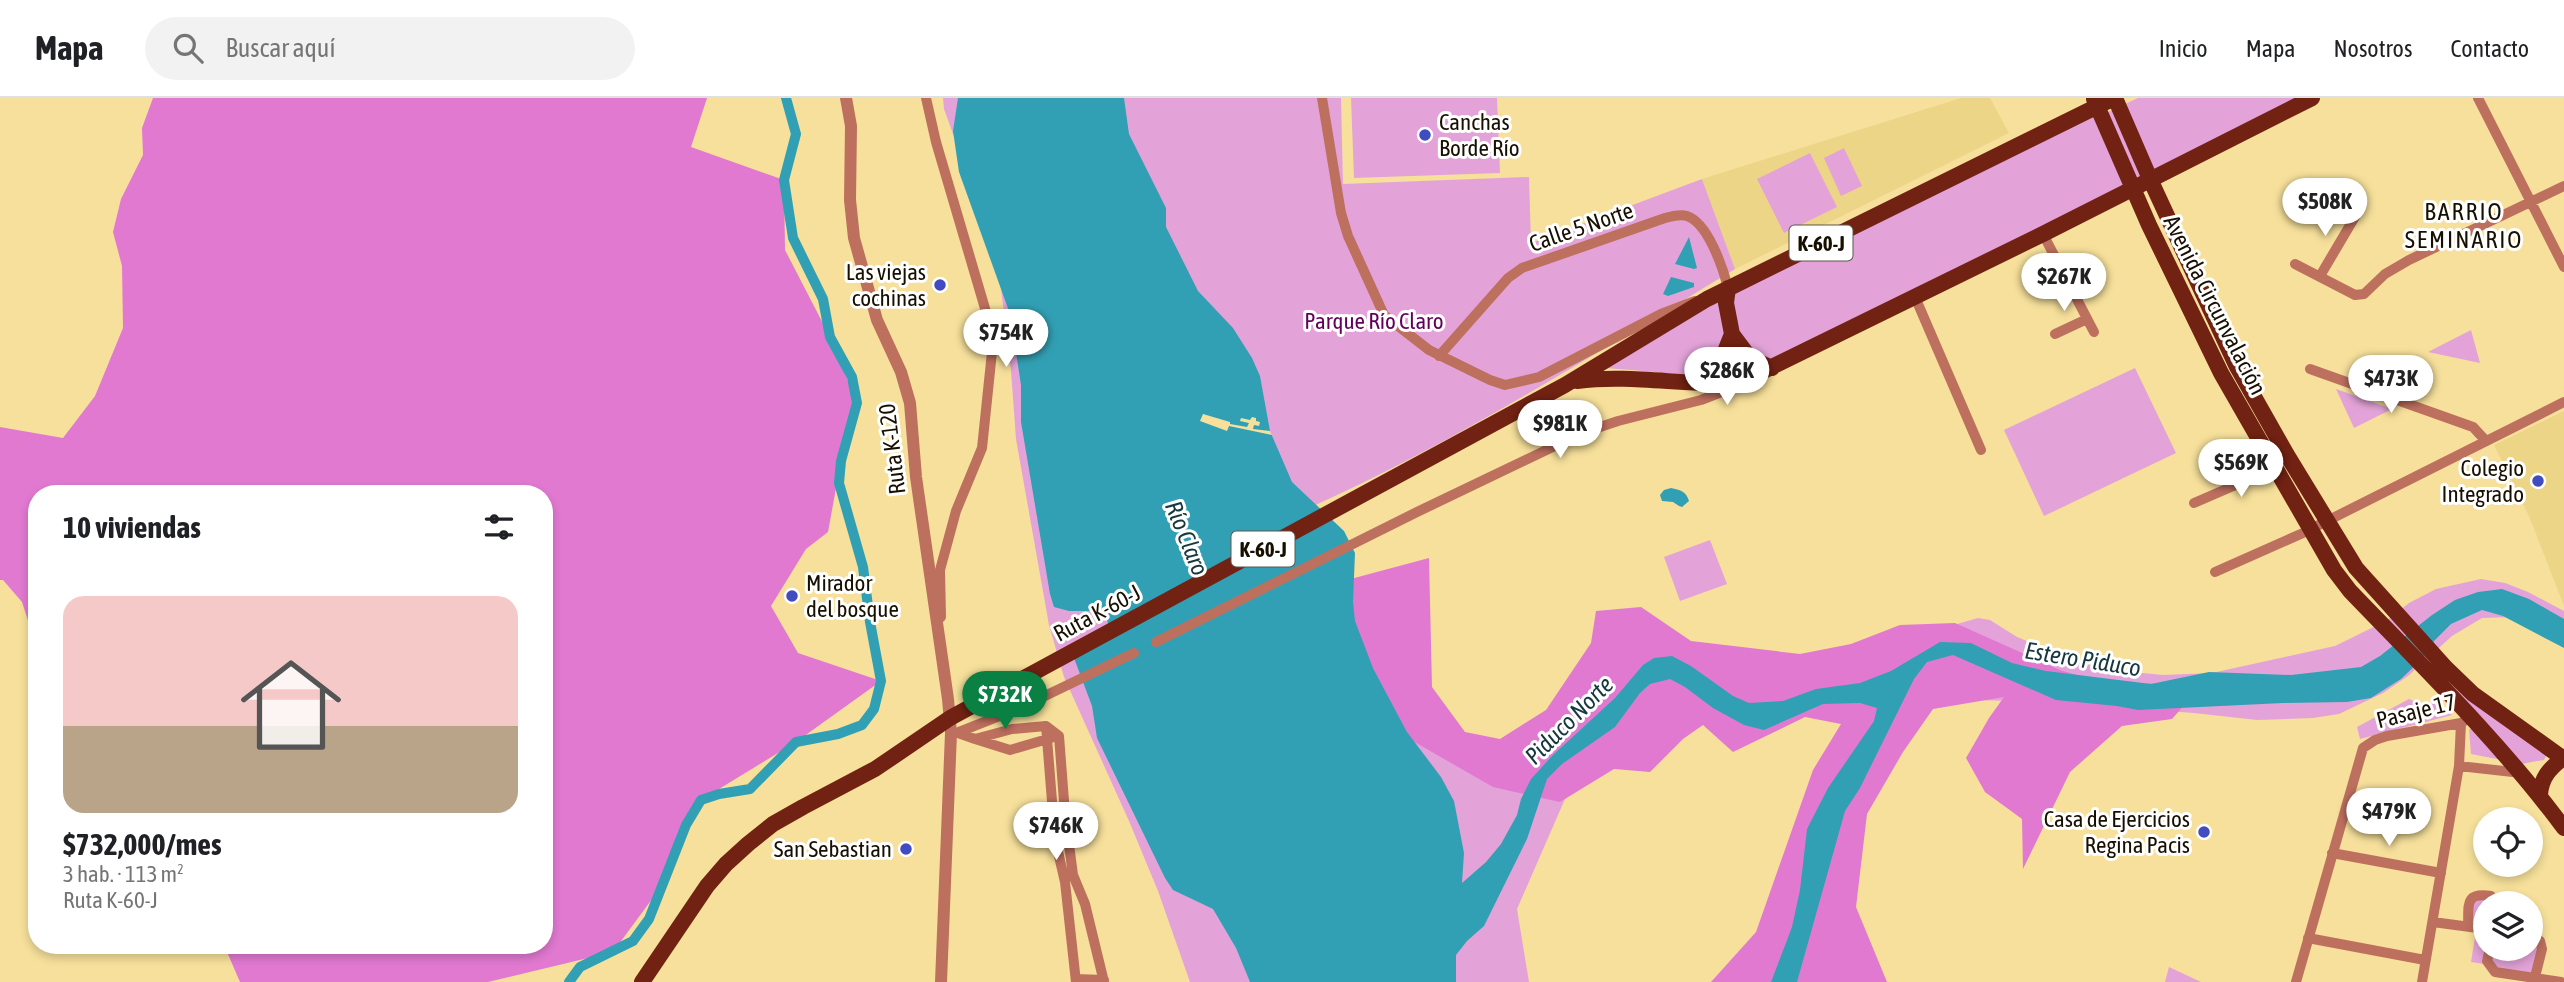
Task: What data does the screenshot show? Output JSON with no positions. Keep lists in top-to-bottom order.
{
  "streets": {
    "main road": ["K-60-J", "Avenida Circunvalación", "Ruta K-60-J"],
    "street": ["Calle 5 Norte", "Ruta K-120", "Pasaje 17"]
  },
  "crossings": [
    ["Calle 5 Norte", "K-60-J"],
    ["K-60-J", "Avenida Circunvalación"],
    ["K-60-J", "Ruta K-60-J"],
    ["Avenida Circunvalación", "Pasaje 17"],
    ["Ruta K-120", "Ruta K-60-J"]
  ],
  "districts": ["BARRIO SEMINARIO"],
  "water": ["Río Claro", "Estero Piduco", "Piduco Norte"],
  "parks": ["Parque Río Claro"],
  "places": [
    "Canchas Borde Río",
    "Las viejas cochinas",
    "Colegio Integrado",
    "Mirador del bosque",
    "Casa de Ejercicios Regina Pacis",
    "San Sebastian"
  ],
  "page": {
    "header": "Mapa",
    "search": "Buscar aquí",
    "nav": [
      "Inicio",
      "Mapa",
      "Nosotros",
      "Contacto"
    ],
    "price": [
      "$508K",
      "$267K",
      "$754K",
      "$286K",
      "$473K",
      "$981K",
      "$569K",
      "$732K",
      "$479K",
      "$746K"
    ],
    "heading": "10 viviendas",
    "list": [
      {
        "name": "$732,000/mes",
        "note": "3 hab. · 113 m² · Ruta K-60-J"
      }
    ]
  }
}
